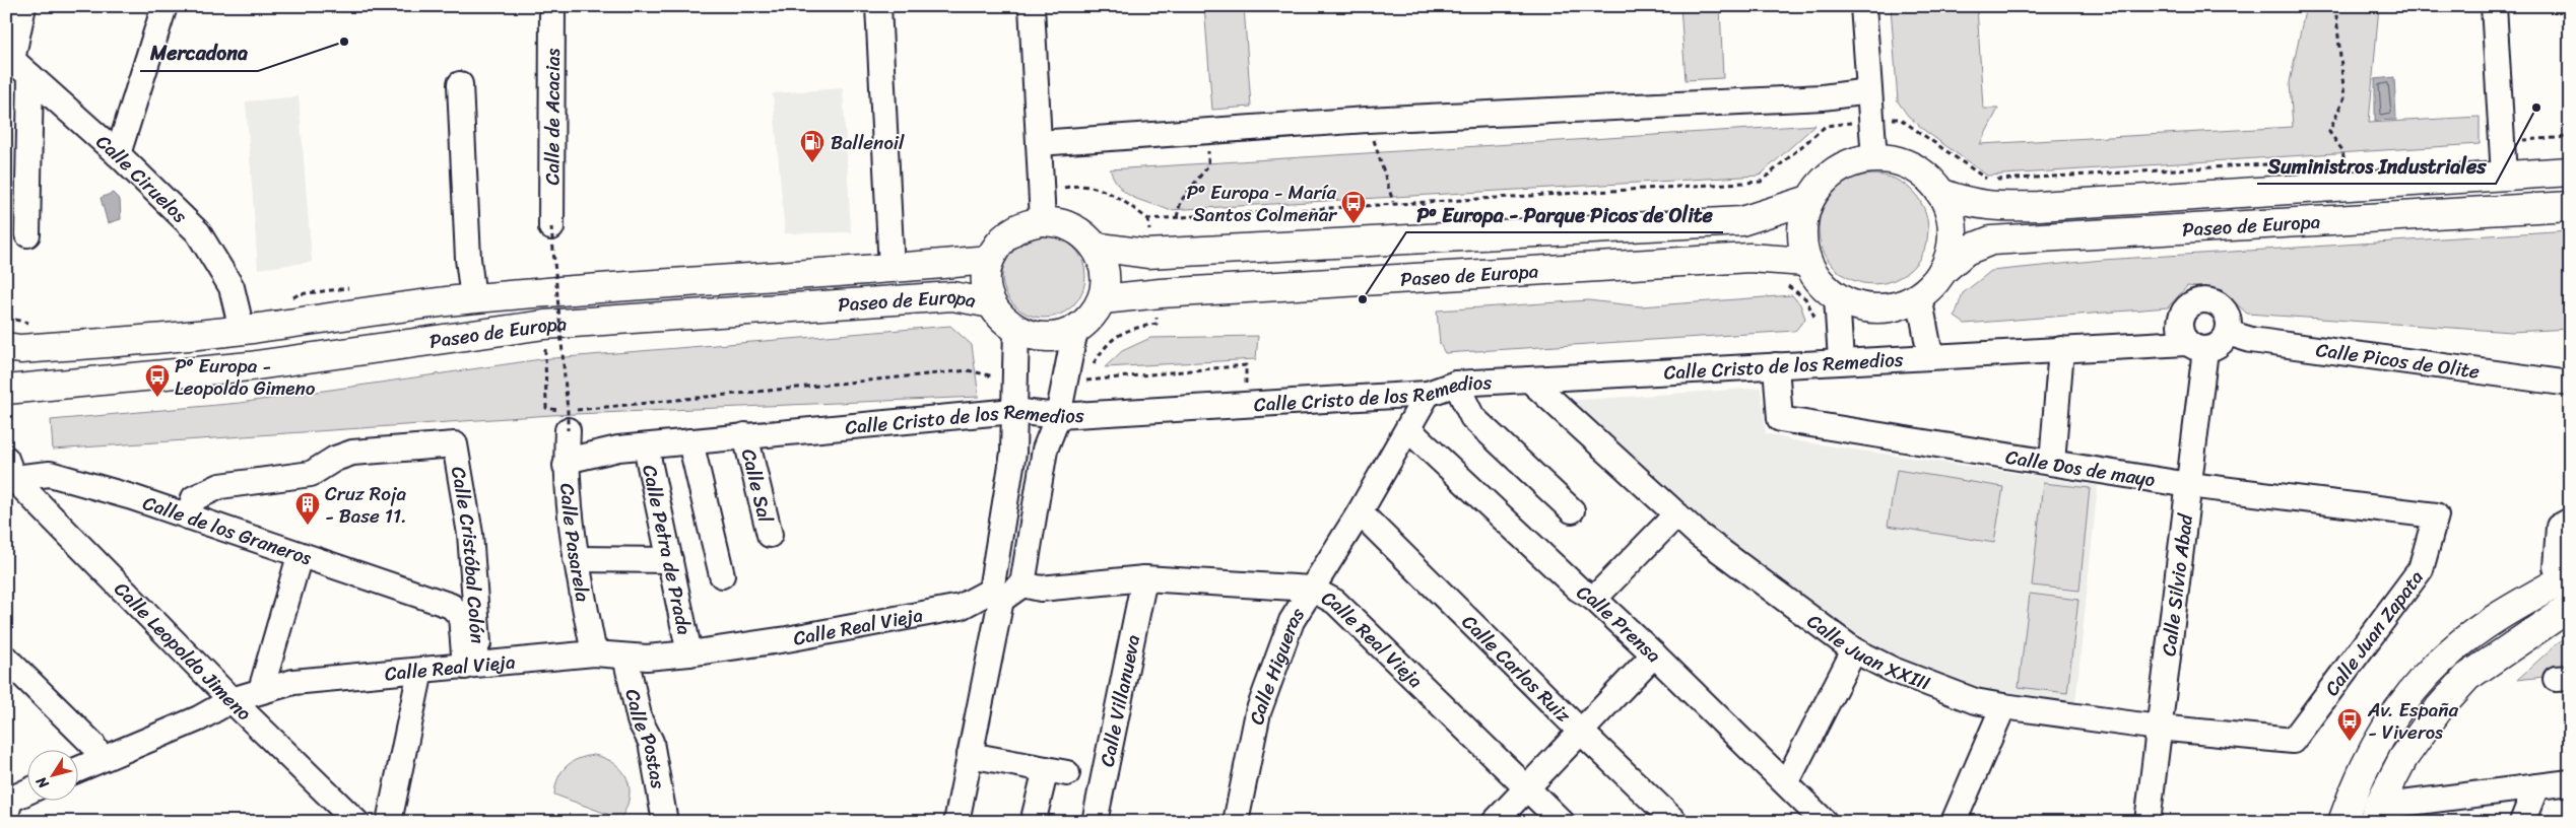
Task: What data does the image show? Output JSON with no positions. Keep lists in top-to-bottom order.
{
  "streets": {
    "main road": ["Paseo de Europa"],
    "street": [
      "Calle de Acacias",
      "Calle Ciruelos",
      "Calle Picos de Olite",
      "Calle Cristo de los Remedios",
      "Calle Dos de mayo",
      "Calle Sal",
      "Calle de los Graneros",
      "Calle Pasarela",
      "Calle Petra de Prada",
      "Calle Cristóbal Colón",
      "Calle Silvio Abad",
      "Calle Prensa",
      "Calle Real Vieja",
      "Calle Juan Zapata",
      "Calle Juan XXIII",
      "Calle Leopoldo Jimeno",
      "Calle Higueras",
      "Calle Carlos Ruiz",
      "Calle Villanueva",
      "Calle Postas"
    ]
  },
  "crossings": [
    ["Calle Ciruelos", "Paseo de Europa"],
    ["Calle Picos de Olite", "Calle Cristo de los Remedios"],
    ["Calle Picos de Olite", "Calle Silvio Abad"],
    ["Calle Cristo de los Remedios", "Calle Dos de mayo"],
    ["Calle Cristo de los Remedios", "Calle Sal"],
    ["Calle Cristo de los Remedios", "Calle Pasarela"],
    ["Calle Cristo de los Remedios", "Calle Petra de Prada"],
    ["Calle Cristo de los Remedios", "Calle Silvio Abad"],
    ["Calle Cristo de los Remedios", "Calle Juan XXIII"],
    ["Calle Cristo de los Remedios", "Calle Higueras"],
    ["Calle Dos de mayo", "Calle Silvio Abad"],
    ["Calle Dos de mayo", "Calle Juan Zapata"],
    ["Calle de los Graneros", "Calle Cristóbal Colón"],
    ["Calle de los Graneros", "Calle Leopoldo Jimeno"],
    ["Calle Pasarela", "Calle Real Vieja"],
    ["Calle Petra de Prada", "Calle Real Vieja"],
    ["Calle Cristóbal Colón", "Calle Real Vieja"],
    ["Calle Silvio Abad", "Calle Juan XXIII"],
    ["Calle Prensa", "Calle Higueras"],
    ["Calle Real Vieja", "Calle Leopoldo Jimeno"],
    ["Calle Real Vieja", "Calle Higueras"],
    ["Calle Real Vieja", "Calle Villanueva"],
    ["Calle Real Vieja", "Calle Postas"],
    ["Calle Juan Zapata", "Calle Juan XXIII"],
    ["Calle Higueras", "Calle Carlos Ruiz"]
  ],
  "places": {
    "other": ["Mercadona", "Suministros Industriales", "Pº Europa - Parque Picos de Olite"],
    "fuel station": ["Ballenoil"],
    "bus stop": ["Pº Europa - María Santos Colmenar", "Pº Europa - Leopoldo Gimeno", "Av. España - Viveros"],
    "building": ["Cruz Roja - Base 11."]
  },
  "north": "bottom left"
}
